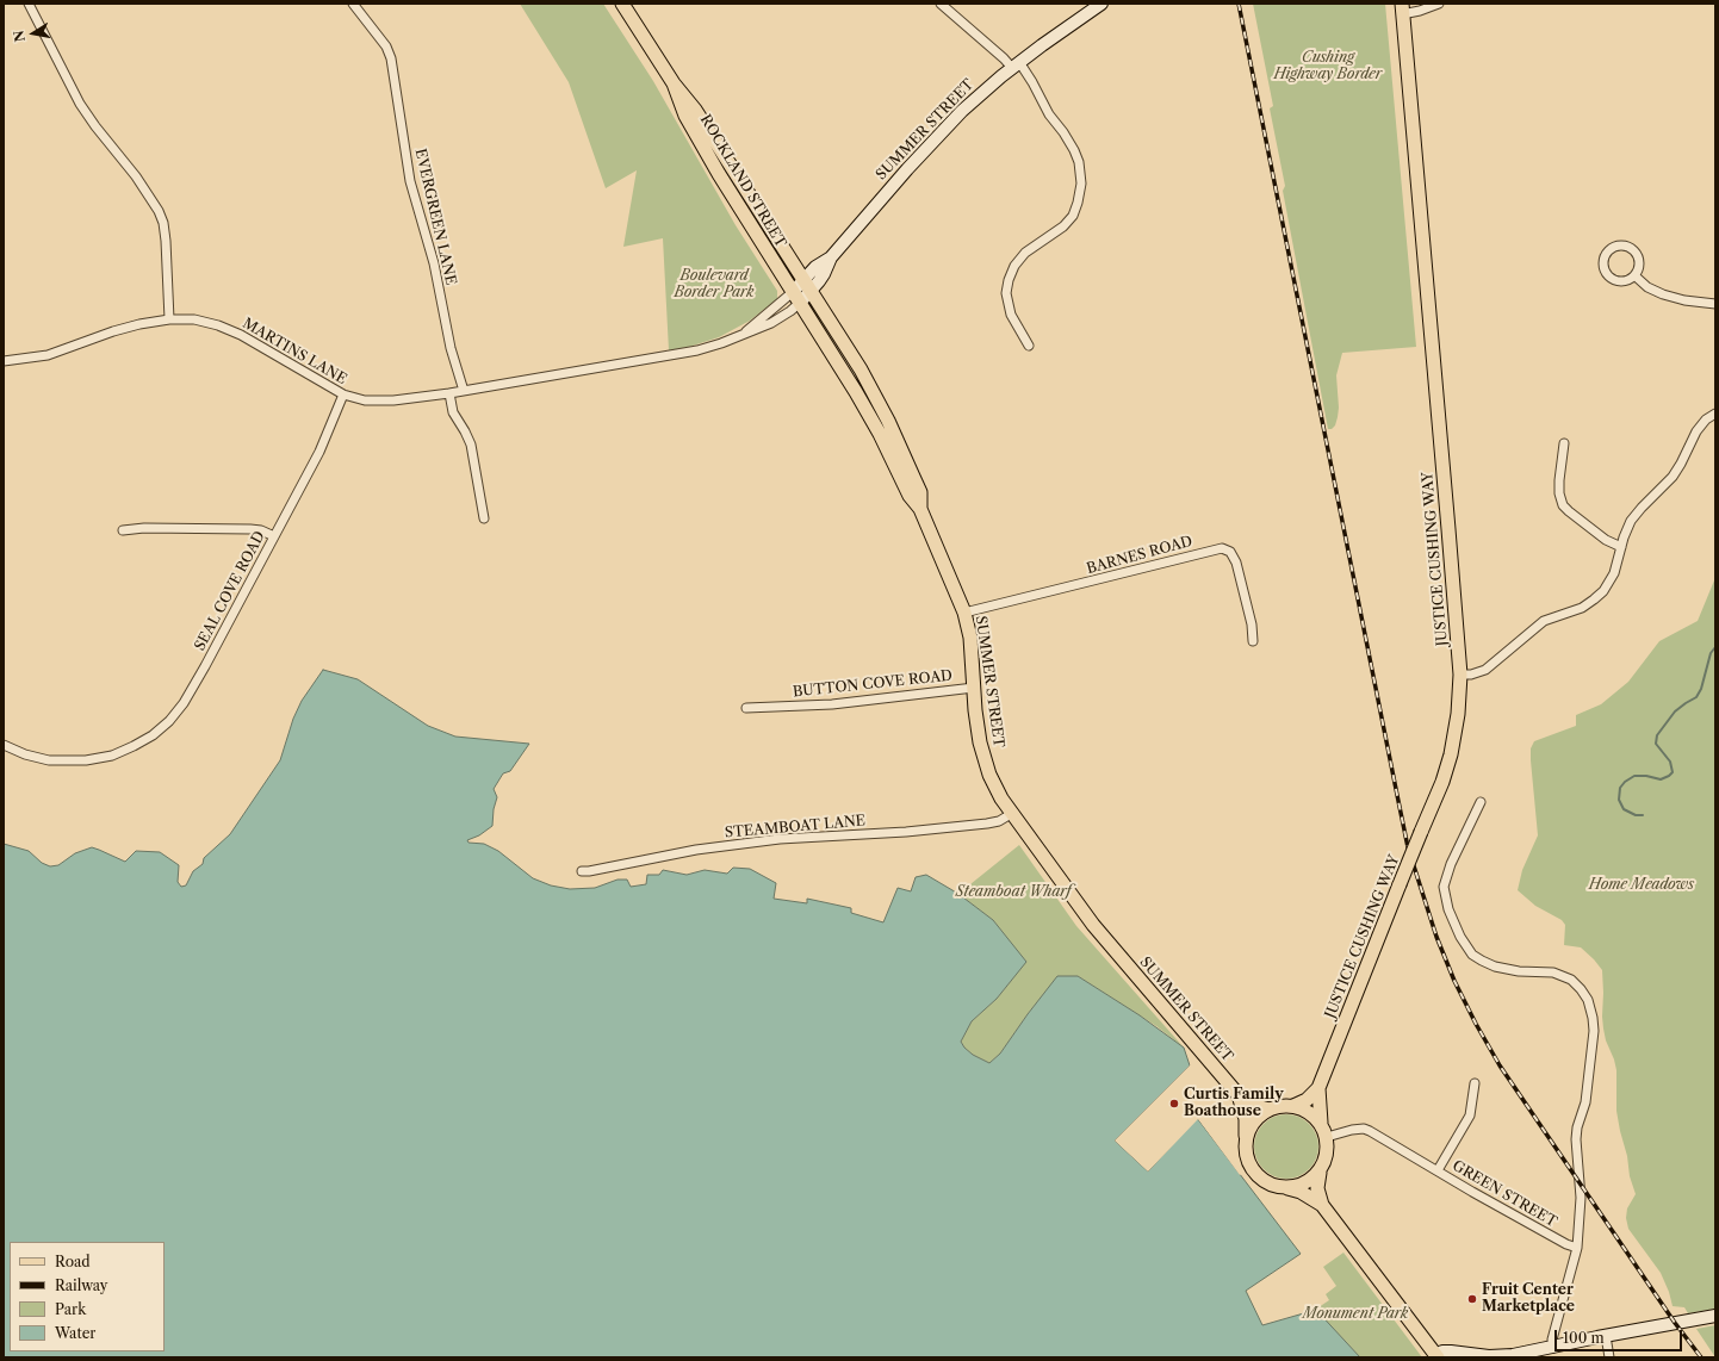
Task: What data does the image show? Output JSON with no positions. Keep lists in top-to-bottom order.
{
  "streets": {
    "main road": ["SUMMER STREET", "ROCKLAND STREET", "JUSTICE CUSHING WAY"],
    "street": [
      "EVERGREEN LANE",
      "MARTINS LANE",
      "BARNES ROAD",
      "SEAL COVE ROAD",
      "BUTTON COVE ROAD",
      "STEAMBOAT LANE",
      "GREEN STREET"
    ]
  },
  "crossings": [
    ["SUMMER STREET", "ROCKLAND STREET"],
    ["SUMMER STREET", "MARTINS LANE"],
    ["SUMMER STREET", "BARNES ROAD"],
    ["SUMMER STREET", "JUSTICE CUSHING WAY"],
    ["SUMMER STREET", "BUTTON COVE ROAD"],
    ["SUMMER STREET", "STEAMBOAT LANE"],
    ["SUMMER STREET", "GREEN STREET"],
    ["ROCKLAND STREET", "MARTINS LANE"],
    ["EVERGREEN LANE", "MARTINS LANE"],
    ["MARTINS LANE", "SEAL COVE ROAD"],
    ["JUSTICE CUSHING WAY", "GREEN STREET"]
  ],
  "parks": [
    "Cushing Highway Border",
    "Boulevard Border Park",
    "Home Meadows",
    "Steamboat Wharf",
    "Monument Park"
  ],
  "places": ["Curtis Family Boathouse", "Fruit Center Marketplace"],
  "legend": [
    "Road",
    "Railway",
    "Park",
    "Water"
  ],
  "scale_bar": "100 m",
  "north": "left"
}
